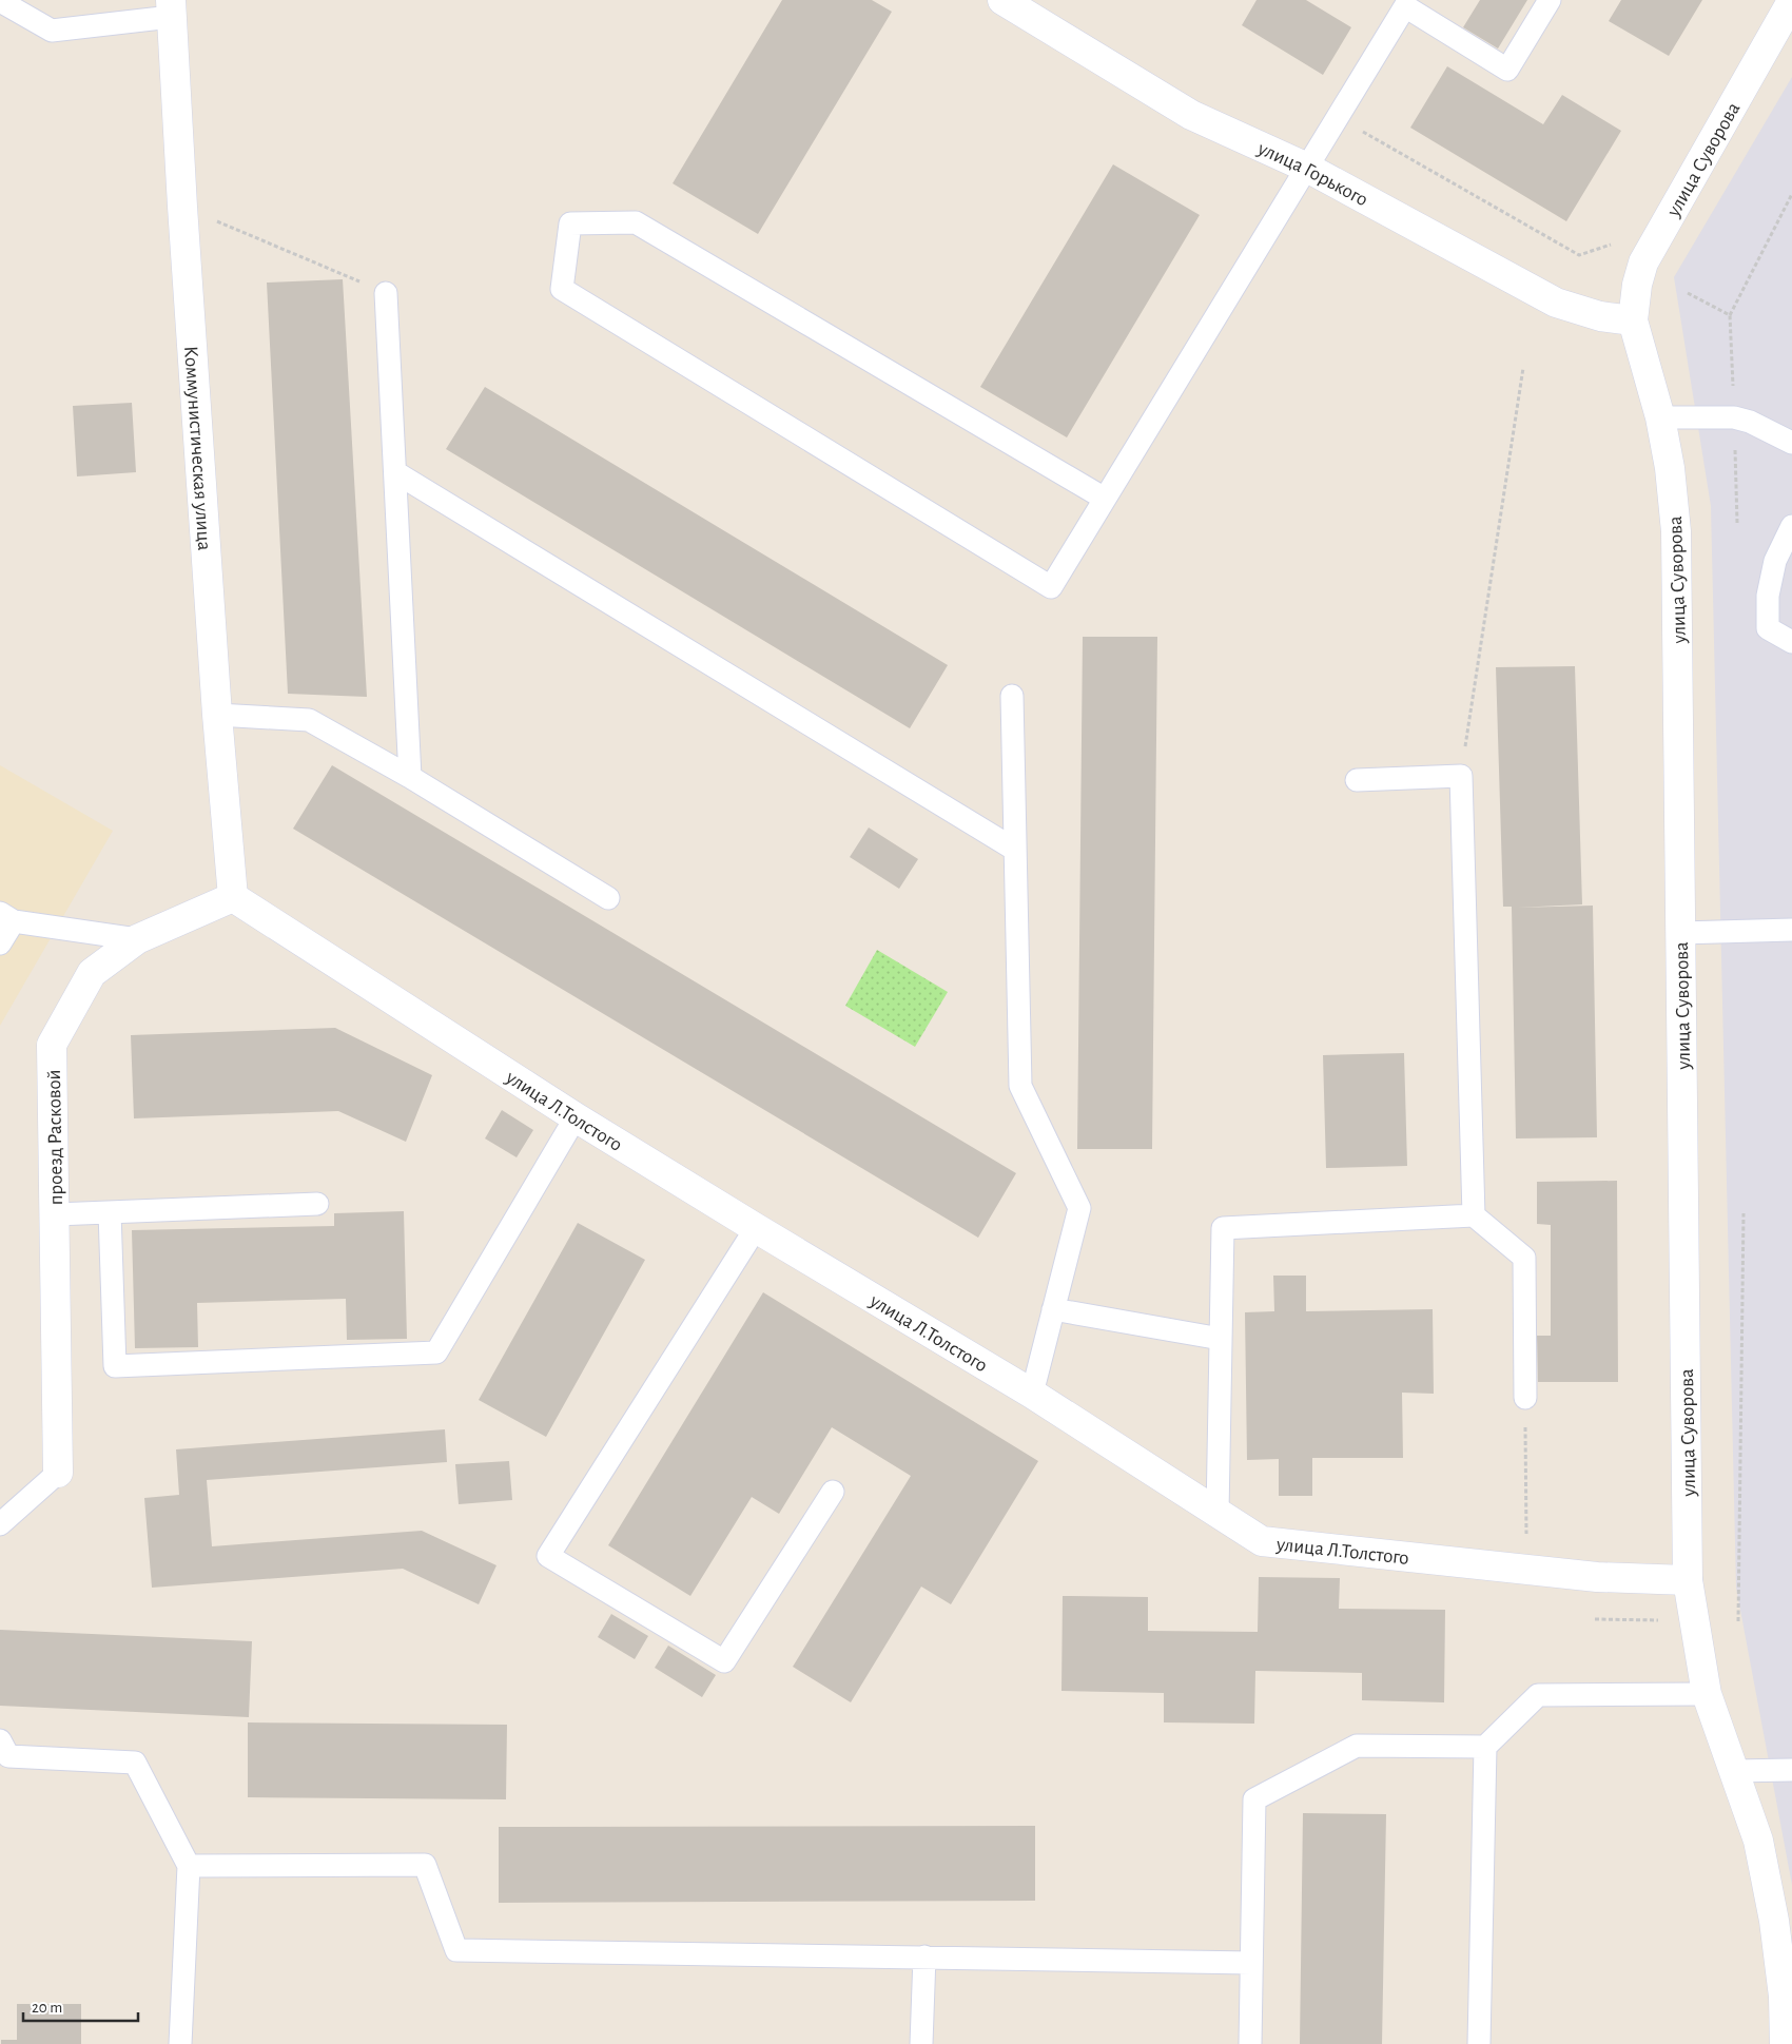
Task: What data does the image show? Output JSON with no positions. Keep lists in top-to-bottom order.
{
  "streets": {
    "street": [
      "улица Суворова",
      "улица Горького",
      "Коммунистическая улица",
      "улица Л.Толстого",
      "проезд Расковой"
    ]
  },
  "crossings": [
    ["улица Суворова", "улица Горького"],
    ["улица Суворова", "улица Л.Толстого"],
    ["Коммунистическая улица", "улица Л.Толстого"],
    ["Коммунистическая улица", "проезд Расковой"],
    ["улица Л.Толстого", "проезд Расковой"]
  ],
  "scale_bar": "20 m"
}
